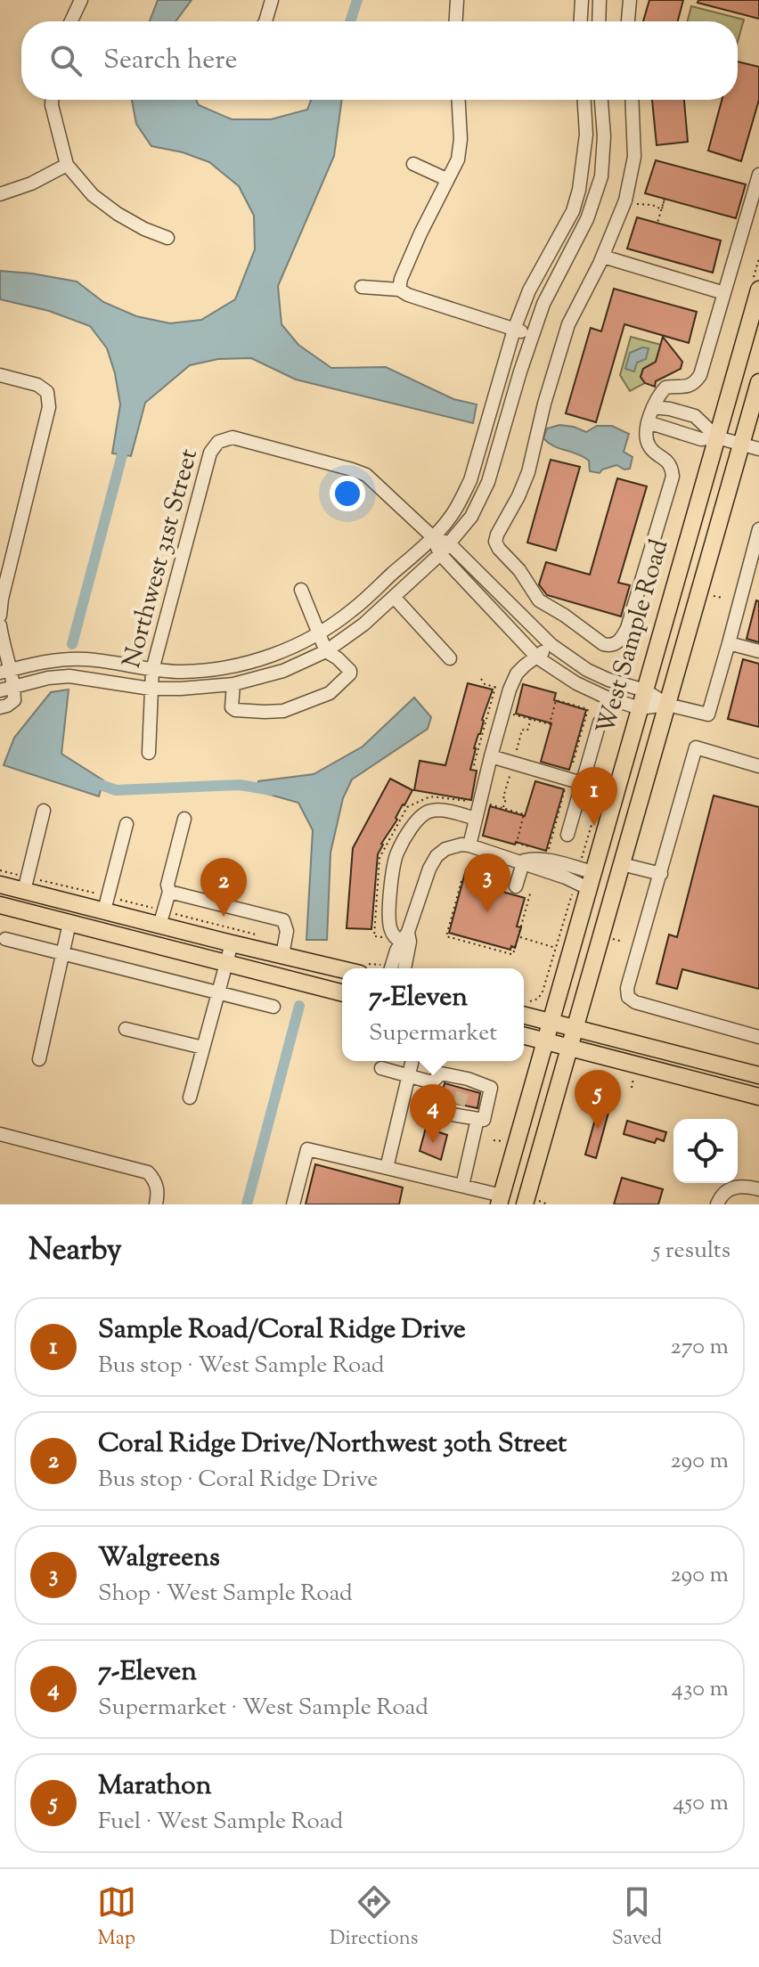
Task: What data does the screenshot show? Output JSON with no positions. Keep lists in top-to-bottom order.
{
  "streets": {
    "main road": ["West Sample Road"],
    "street": ["Northwest 31st Street"]
  },
  "page": {
    "search": "Search here",
    "pins": [
      "1",
      "3",
      "2",
      "5",
      "4"
    ],
    "popup": ["7-Eleven", "Supermarket"],
    "heading": ["Nearby", "5 results"],
    "list": [
      {
        "mark": "1",
        "name": "Sample Road/Coral Ridge Drive",
        "note": "Bus stop · West Sample Road",
        "value": "270 m"
      },
      {
        "mark": "2",
        "name": "Coral Ridge Drive/Northwest 30th Street",
        "note": "Bus stop · Coral Ridge Drive",
        "value": "290 m"
      },
      {
        "mark": "3",
        "name": "Walgreens",
        "note": "Shop · West Sample Road",
        "value": "290 m"
      },
      {
        "mark": "4",
        "name": "7-Eleven",
        "note": "Supermarket · West Sample Road",
        "value": "430 m"
      },
      {
        "mark": "5",
        "name": "Marathon",
        "note": "Fuel · West Sample Road",
        "value": "450 m"
      }
    ],
    "nav": ["Map", "Directions", "Saved"]
  }
}
